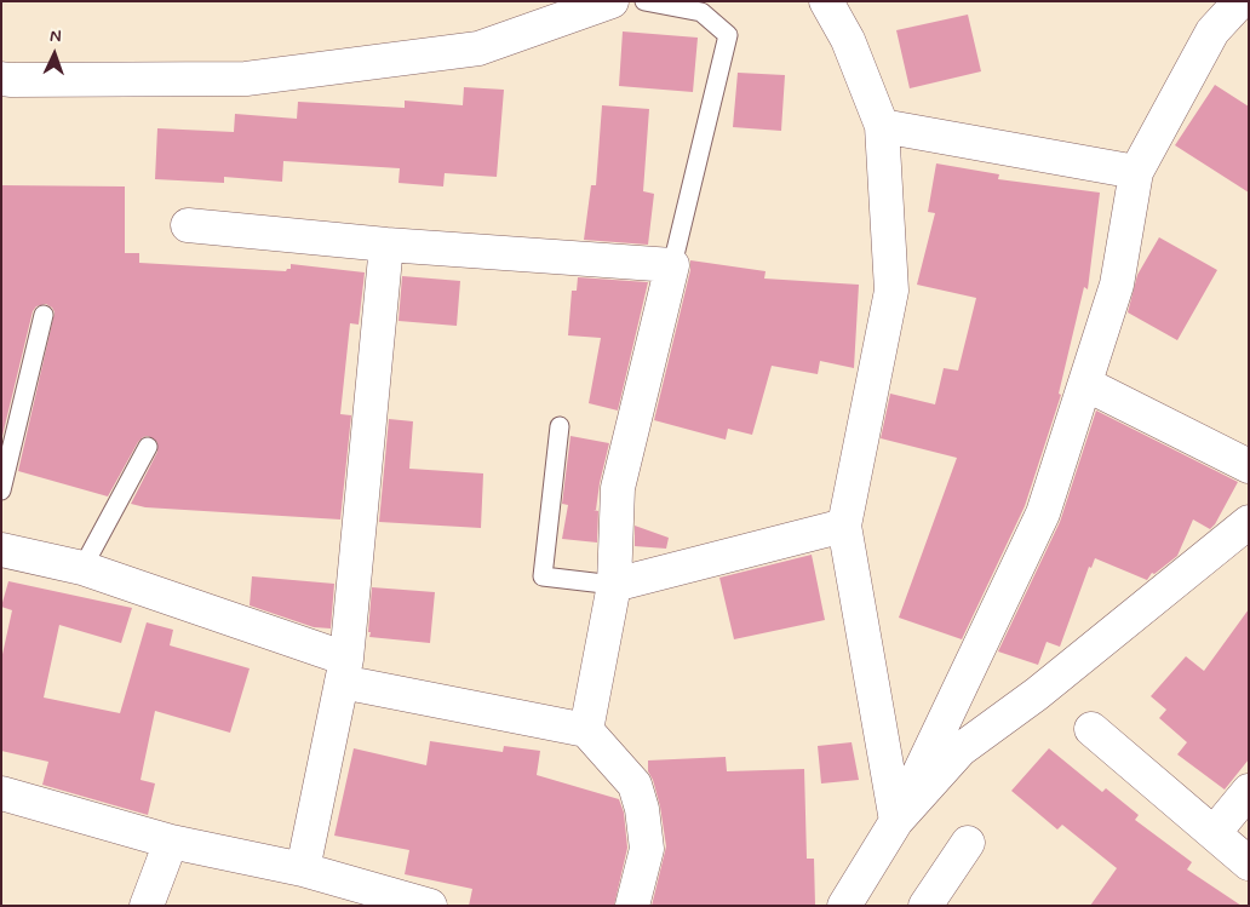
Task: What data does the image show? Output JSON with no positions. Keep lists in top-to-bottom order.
{
  "north": "top"
}
